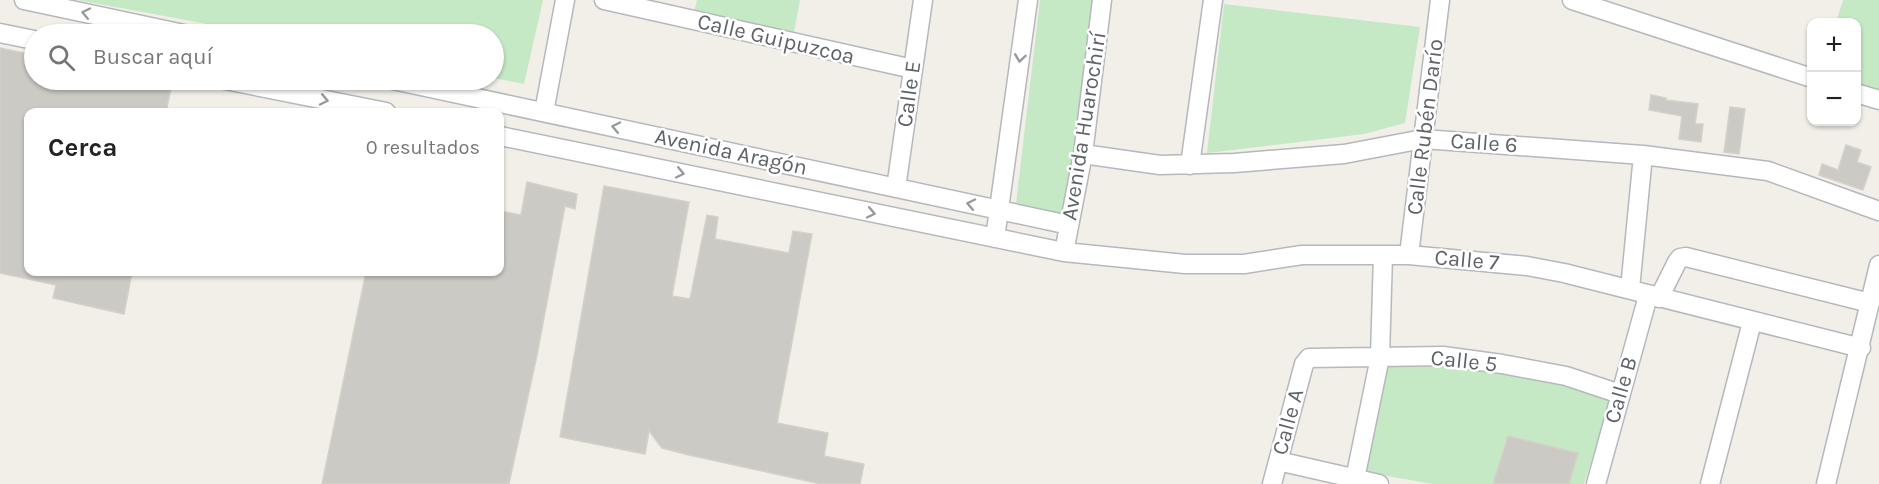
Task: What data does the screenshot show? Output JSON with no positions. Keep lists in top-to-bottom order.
{
  "streets": {
    "street": [
      "Calle Guipuzcoa",
      "Calle E",
      "Avenida Huarochirí",
      "Calle Rubén Darío",
      "Calle 6",
      "Avenida Aragón",
      "Calle 7",
      "Calle 5",
      "Calle B",
      "Calle A"
    ]
  },
  "crossings": [
    ["Calle Guipuzcoa", "Calle E"],
    ["Calle E", "Avenida Aragón"],
    ["Avenida Huarochirí", "Calle 6"],
    ["Avenida Huarochirí", "Avenida Aragón"],
    ["Avenida Huarochirí", "Calle 7"],
    ["Calle Rubén Darío", "Calle 6"],
    ["Calle Rubén Darío", "Calle 7"],
    ["Avenida Aragón", "Calle 7"],
    ["Calle 7", "Calle B"],
    ["Calle 5", "Calle B"],
    ["Calle 5", "Calle A"]
  ],
  "page": {
    "map_buttons": ["+", "−"],
    "search": "Buscar aquí",
    "heading": ["Cerca", "0 resultados"]
  }
}
